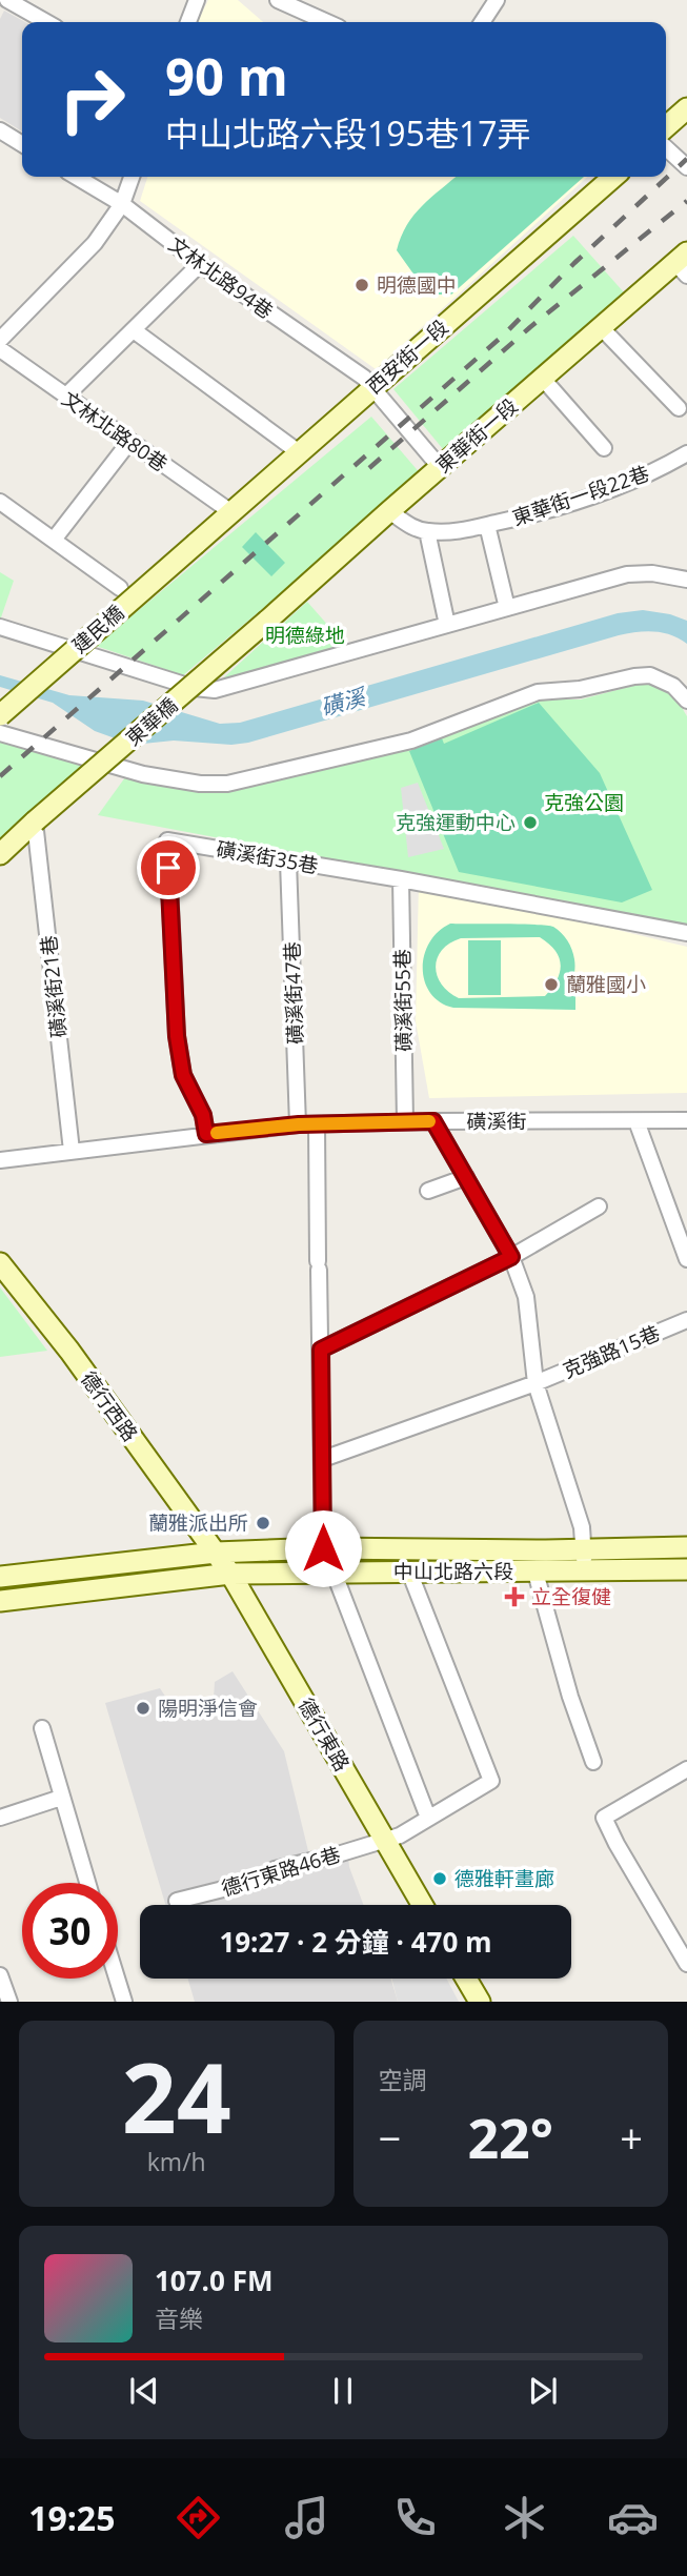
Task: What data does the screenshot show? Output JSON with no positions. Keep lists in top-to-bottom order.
{
  "streets": {
    "street": [
      "文林北路94巷",
      "西安街一段",
      "文林北路80巷",
      "東華街一段",
      "東華街一段22巷",
      "建民橋",
      "東華橋",
      "磺溪街35巷",
      "磺溪街21巷",
      "磺溪街47巷",
      "磺溪街55巷",
      "磺溪街",
      "克強路15巷",
      "德行西路",
      "中山北路六段",
      "德行東路",
      "德行東路46巷"
    ]
  },
  "crossings": [
    ["文林北路94巷", "西安街一段"],
    ["文林北路94巷", "東華街一段"],
    ["西安街一段", "文林北路80巷"],
    ["西安街一段", "建民橋"],
    ["東華街一段", "東華街一段22巷"],
    ["東華街一段", "東華橋"],
    ["東華橋", "磺溪街21巷"],
    ["磺溪街35巷", "磺溪街47巷"],
    ["磺溪街35巷", "磺溪街55巷"],
    ["磺溪街35巷", "磺溪街"],
    ["磺溪街21巷", "磺溪街"],
    ["磺溪街47巷", "磺溪街"],
    ["磺溪街55巷", "磺溪街"],
    ["德行西路", "中山北路六段"],
    ["德行西路", "德行東路"],
    ["中山北路六段", "德行東路"],
    ["中山北路六段", "德行東路46巷"],
    ["德行東路", "德行東路46巷"]
  ],
  "water": ["磺溪"],
  "parks": ["明德綠地", "克強公園"],
  "places": {
    "other": [
      "明德國中",
      "克強運動中心",
      "蘭雅國小",
      "蘭雅派出所",
      "陽明淨信會",
      "德雅軒畫廊"
    ],
    "health": ["立全復健"]
  },
  "page": {
    "turn": ["90 m", "中山北路六段195巷17弄"],
    "limit": "30",
    "trip": "19:27 · 2 分鐘 · 470 m",
    "tile": [
      ["24", "km/h"],
      "空調"
    ],
    "heat": ["−", "22°", "+"],
    "song": ["107.0 FM", "音樂"],
    "tabs": "19:25"
  }
}
